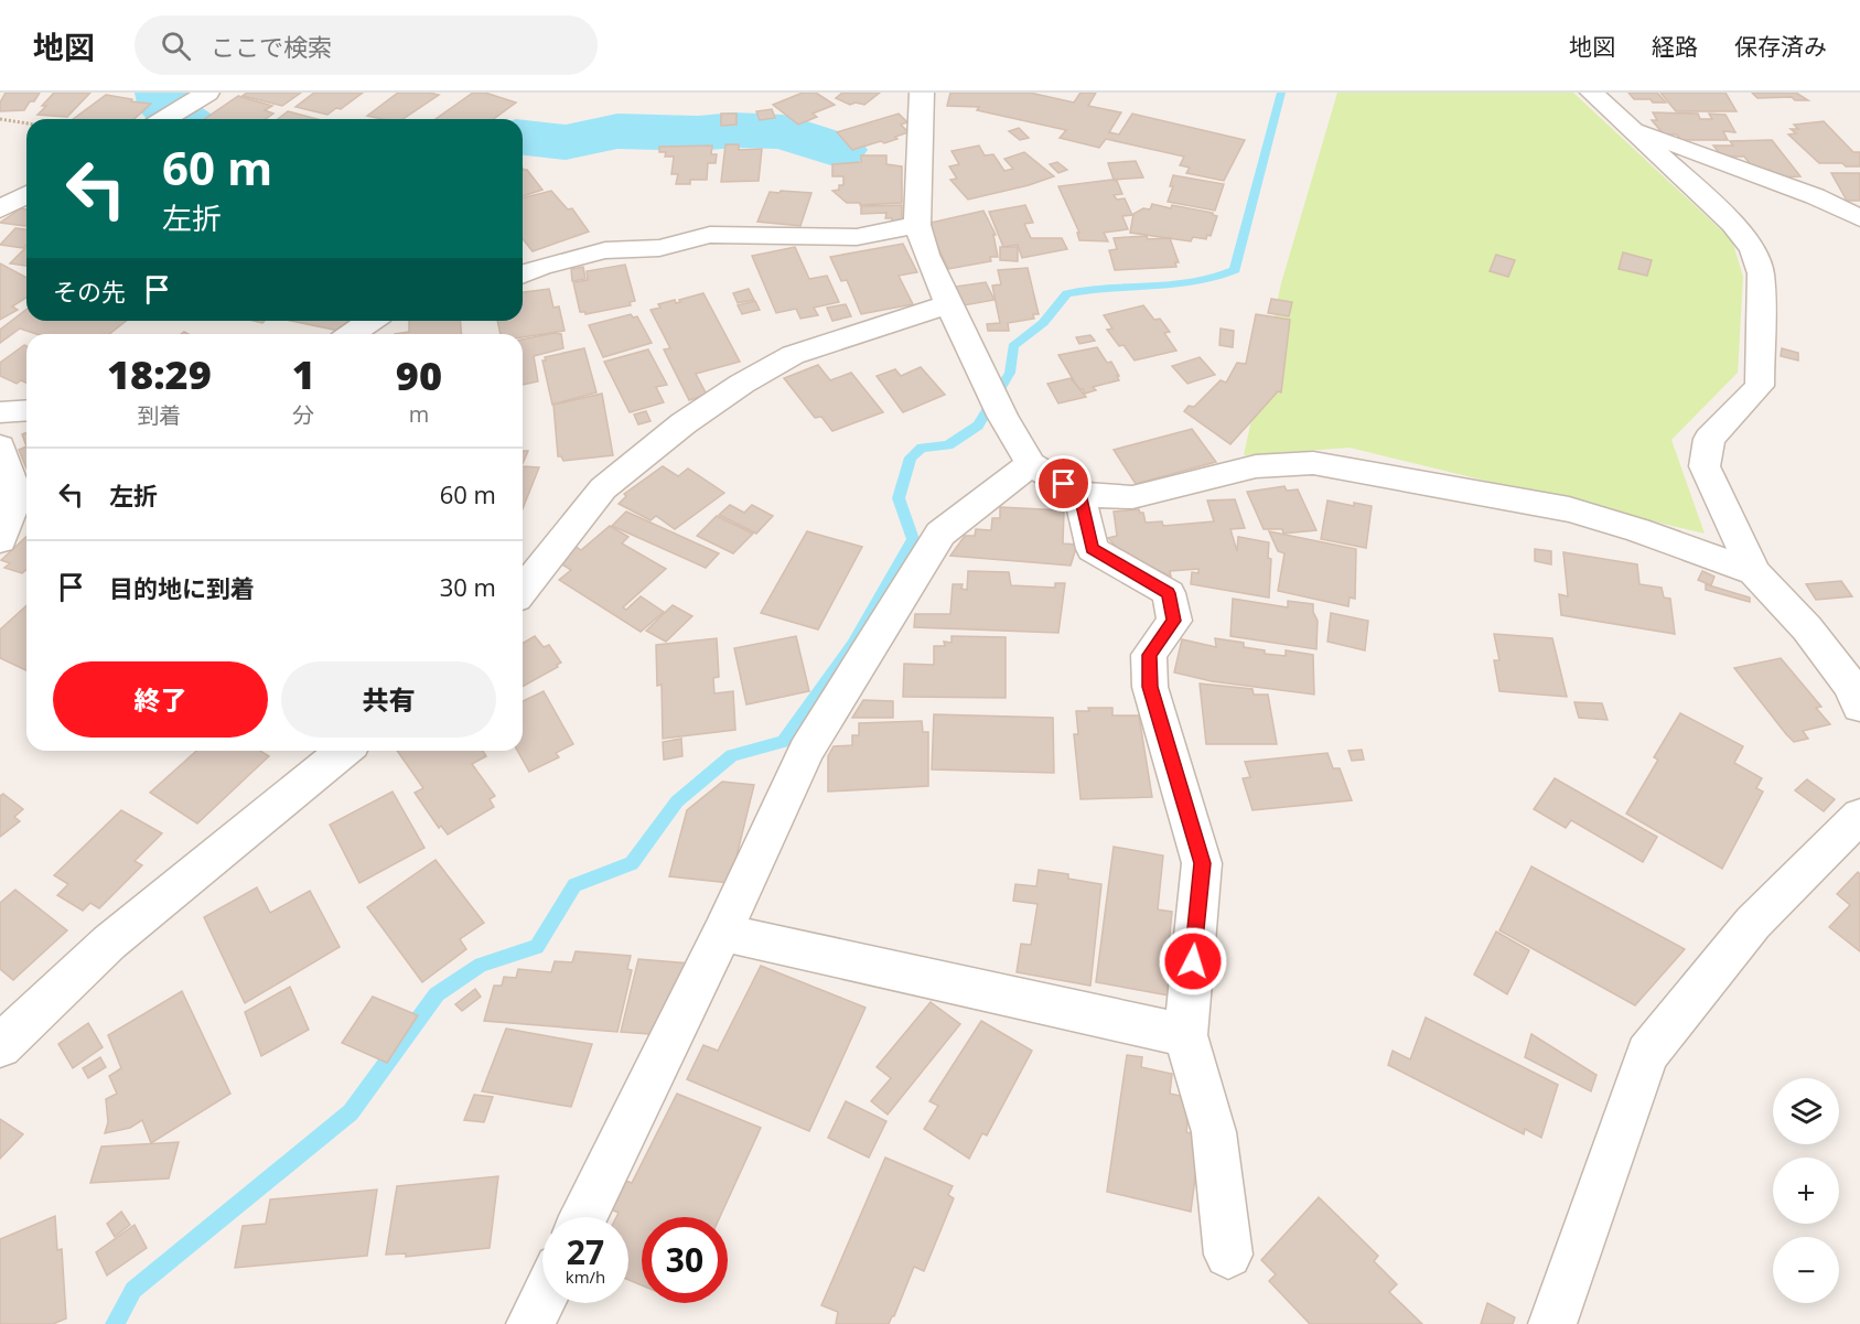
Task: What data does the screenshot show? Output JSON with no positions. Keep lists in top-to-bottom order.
{
  "page": {
    "header": "地図",
    "search": "ここで検索",
    "nav": ["地図", "経路", "保存済み"],
    "turn": ["60 m", "左折"],
    "then": "その先",
    "eta": [
      "18:29",
      "到着",
      "1",
      "分",
      "90",
      "m"
    ],
    "list": [
      {
        "name": "左折",
        "value": "60 m"
      },
      {
        "name": "目的地に到着",
        "value": "30 m"
      }
    ],
    "buttons": ["終了", "共有"],
    "map_buttons": ["+", "−"],
    "speed": "27 km/h",
    "limit": "30"
  }
}
